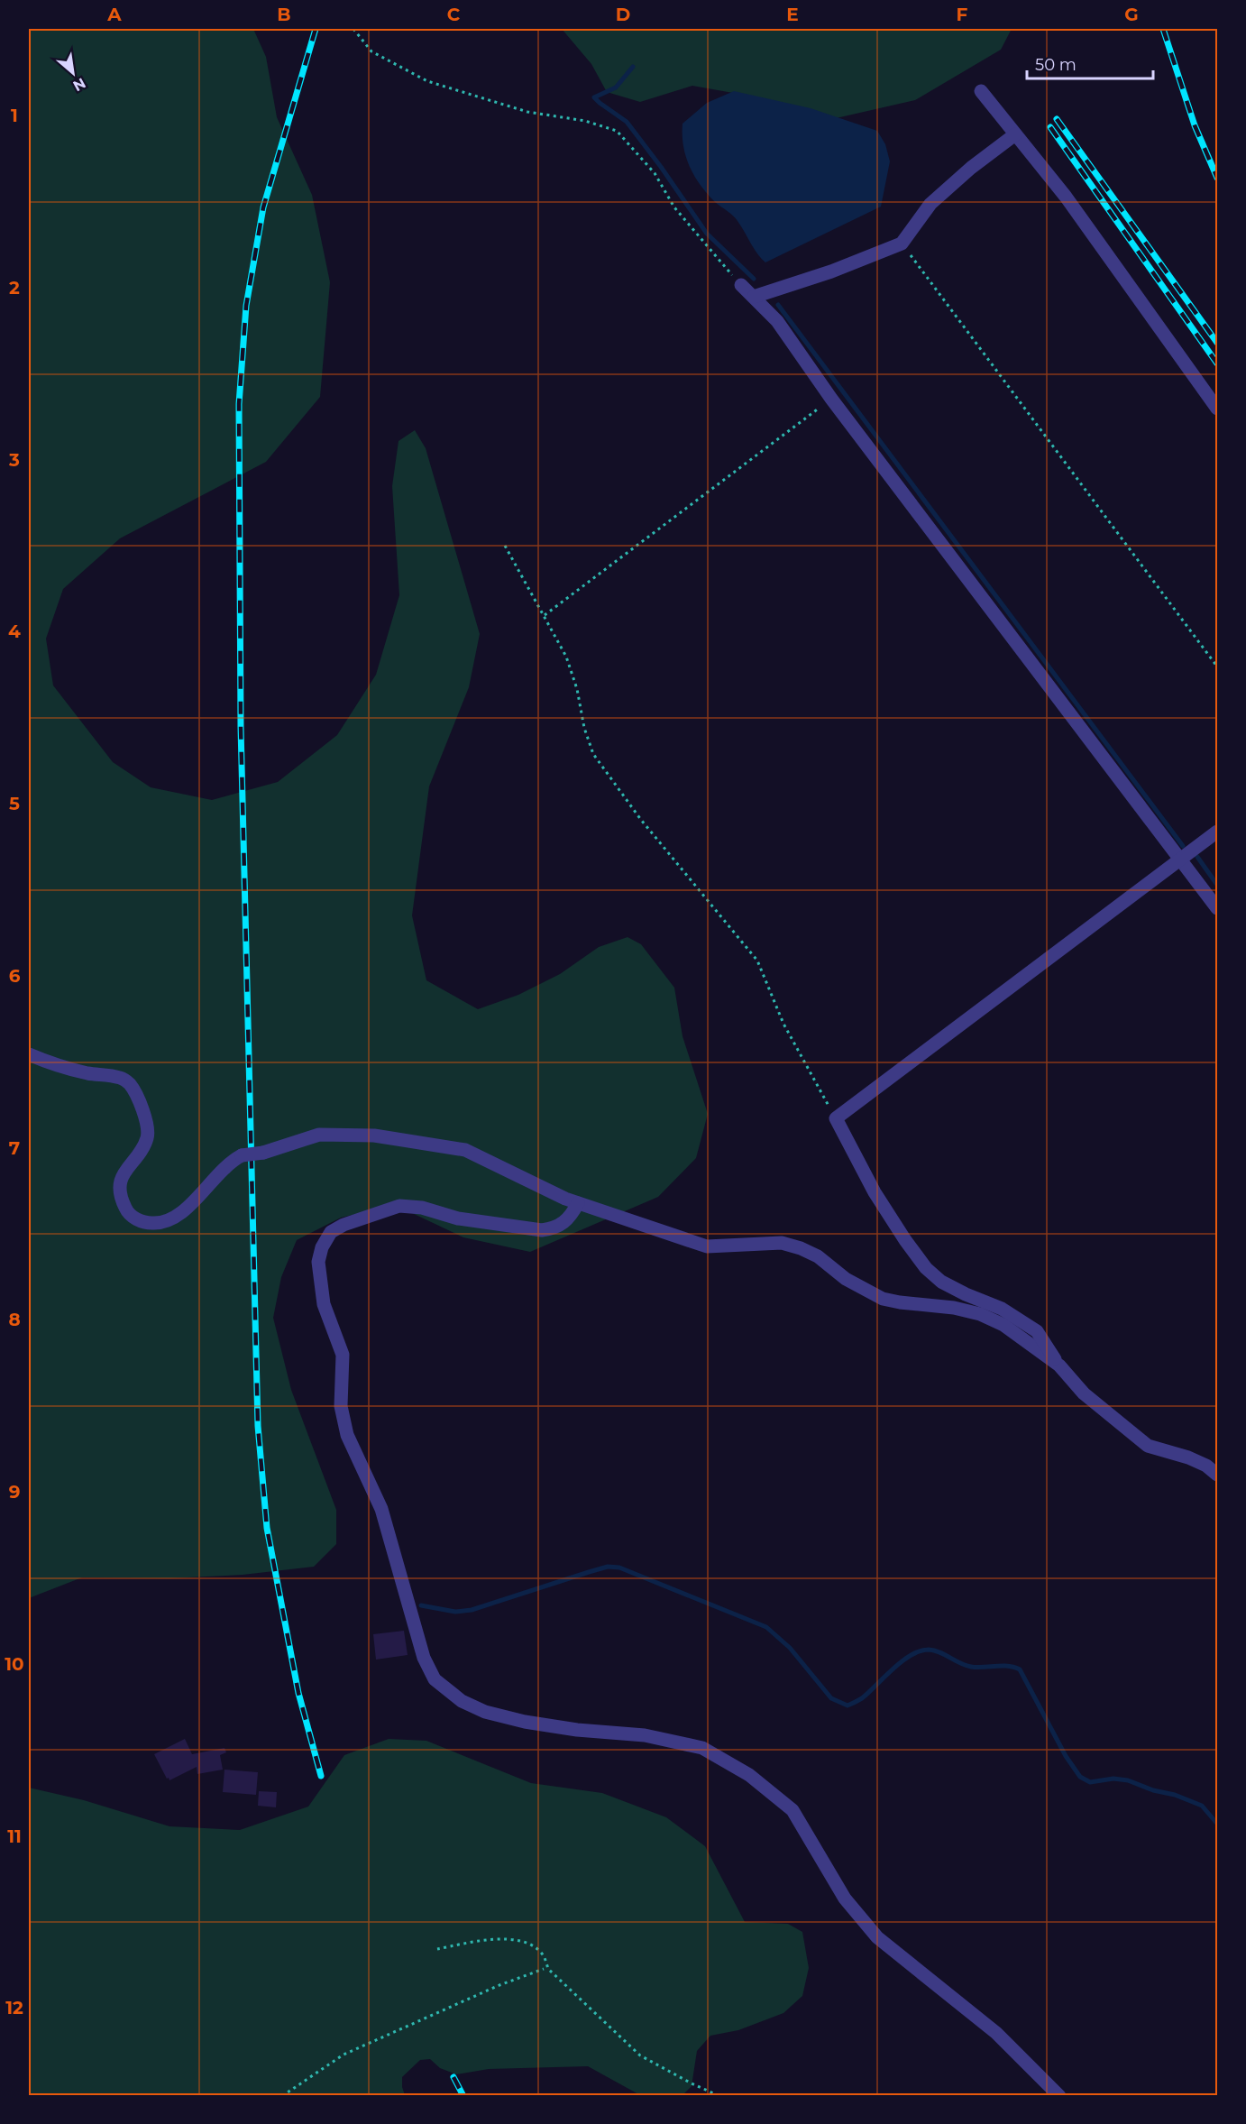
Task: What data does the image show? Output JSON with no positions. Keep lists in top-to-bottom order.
{
  "scale_bar": "50 m",
  "north": "bottom right",
  "grid": {
    "columns": [
      "A",
      "B",
      "C",
      "D",
      "E",
      "F",
      "G"
    ],
    "rows": [
      "1",
      "2",
      "3",
      "4",
      "5",
      "6",
      "7",
      "8",
      "9",
      "10",
      "11",
      "12"
    ]
  }
}
